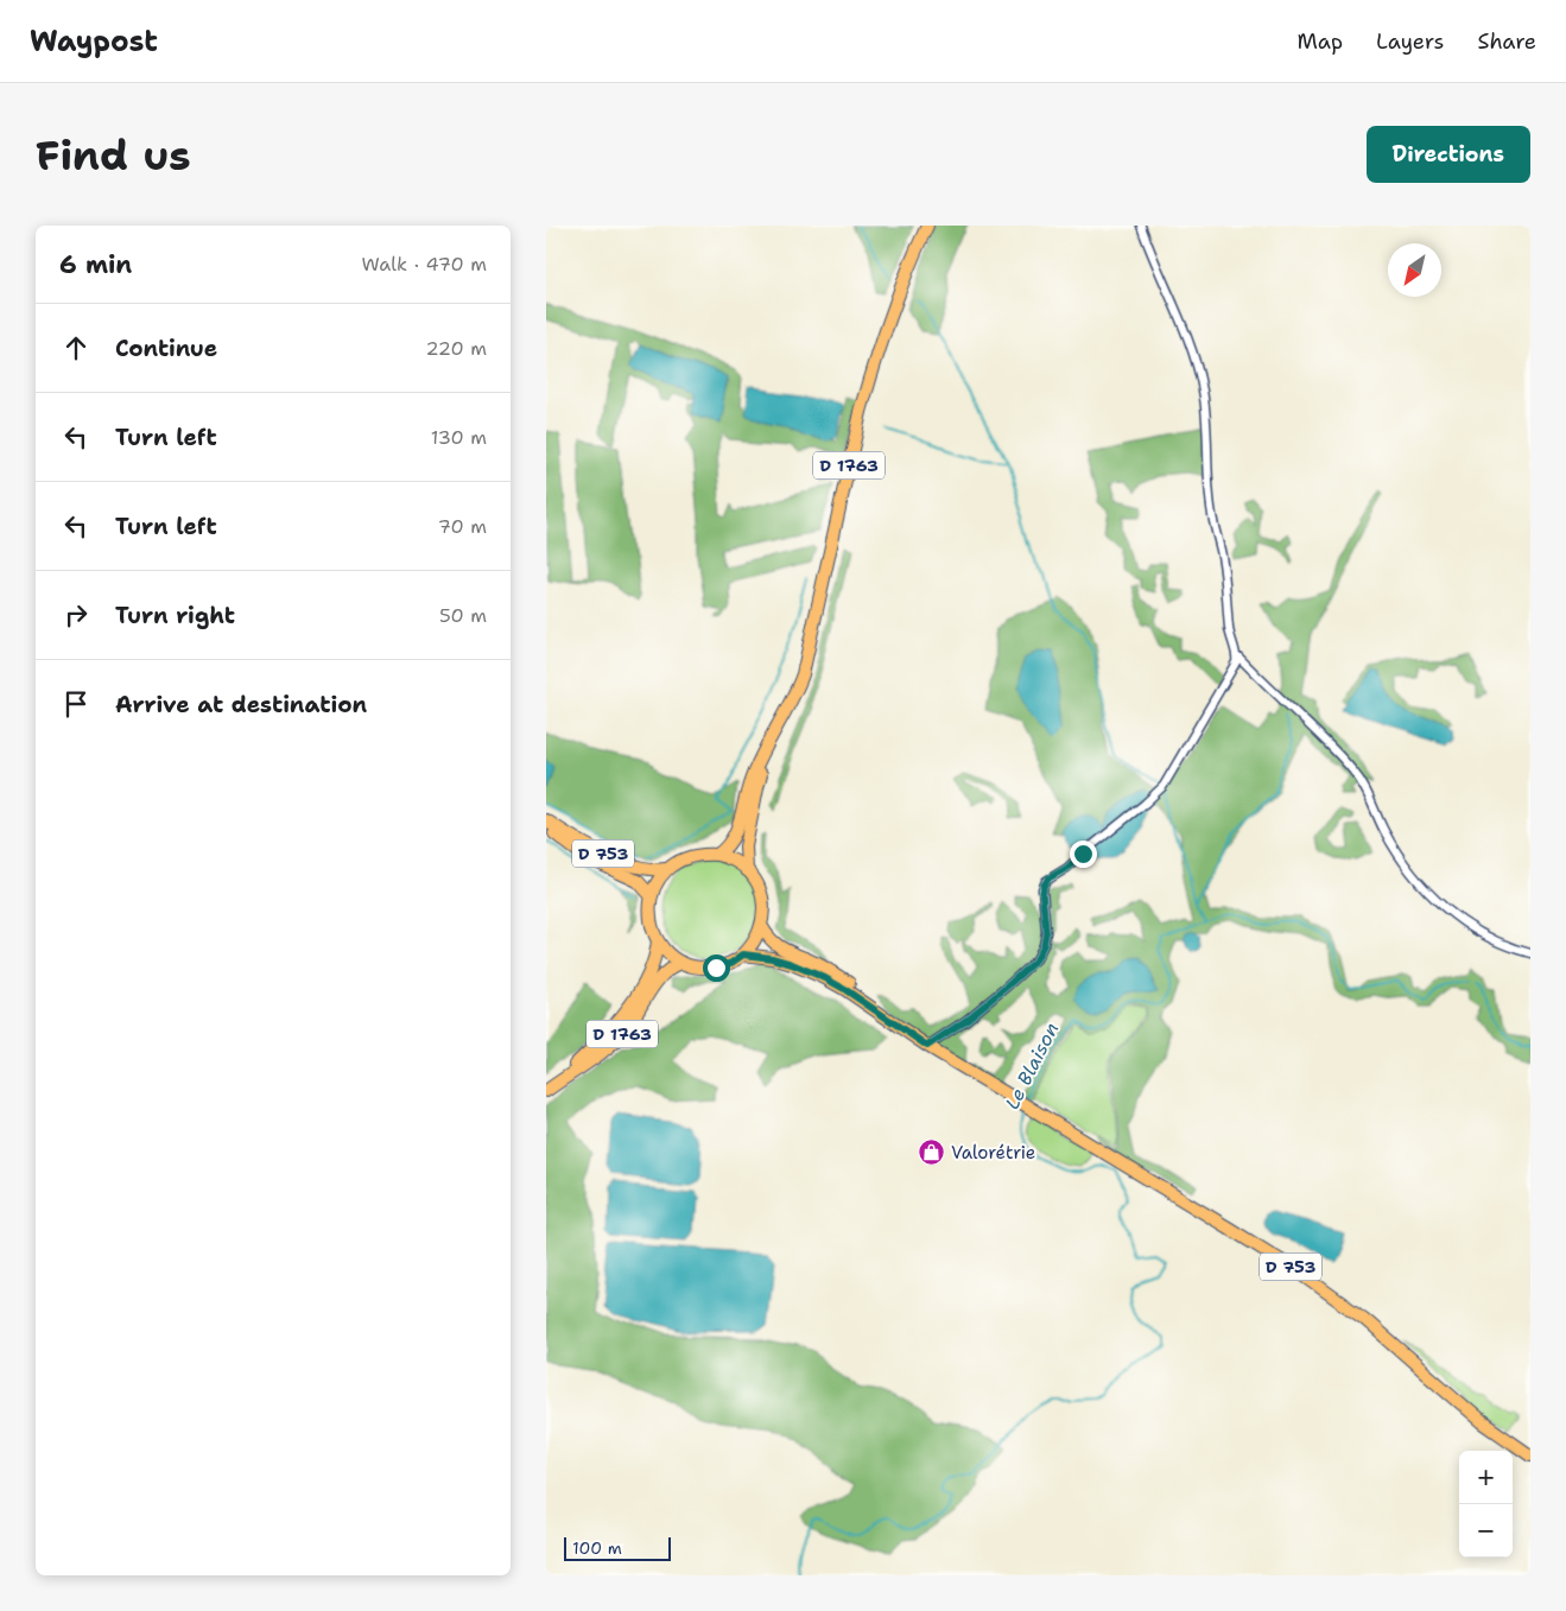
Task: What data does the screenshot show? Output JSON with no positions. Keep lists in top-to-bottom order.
{
  "streets": {
    "main road": ["D 1763", "D 753"]
  },
  "crossings": [
    ["D 1763", "D 753"]
  ],
  "water": ["Le Blaison"],
  "places": {
    "shop": ["Valorétrie"]
  },
  "scale_bar": "100 m",
  "north": "bottom left",
  "page": {
    "header": "Waypost",
    "nav": ["Map", "Layers", "Share"],
    "buttons": "Directions",
    "title": "Find us",
    "heading": ["6 min", "Walk · 470 m"],
    "list": [
      ["Continue", "220 m"],
      ["Turn left", "130 m"],
      ["Turn left", "70 m"],
      ["Turn right", "50 m"],
      "Arrive at destination"
    ],
    "map_buttons": ["+", "−"],
    "scale": "100 m"
  }
}
